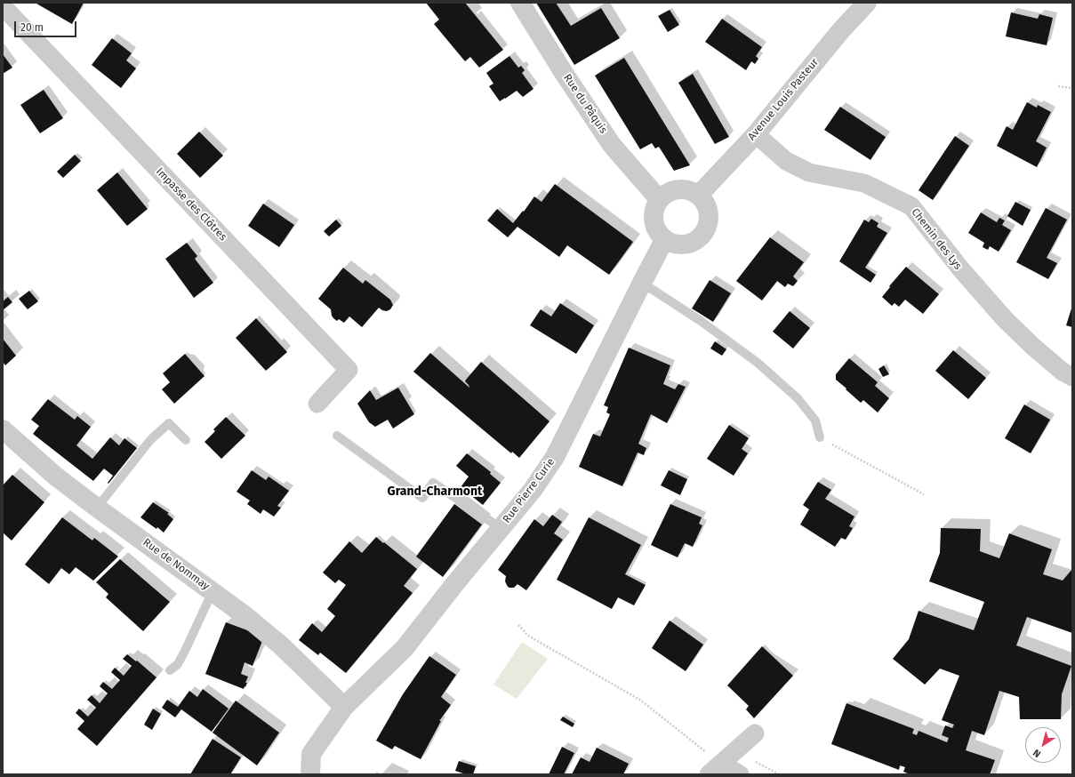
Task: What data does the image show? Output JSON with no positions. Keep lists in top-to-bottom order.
{
  "streets": {
    "street": [
      "Avenue Louis Pasteur",
      "Rue du Pâquis",
      "Impasse des Clôtres",
      "Chemin des Lys",
      "Rue Pierre Curie",
      "Rue de Nommay"
    ]
  },
  "crossings": [
    ["Avenue Louis Pasteur", "Rue du Pâquis"],
    ["Avenue Louis Pasteur", "Chemin des Lys"],
    ["Avenue Louis Pasteur", "Rue Pierre Curie"],
    ["Rue du Pâquis", "Rue Pierre Curie"],
    ["Rue Pierre Curie", "Rue de Nommay"]
  ],
  "districts": ["Grand-Charmont"],
  "scale_bar": "20 m",
  "north": "bottom left"
}
